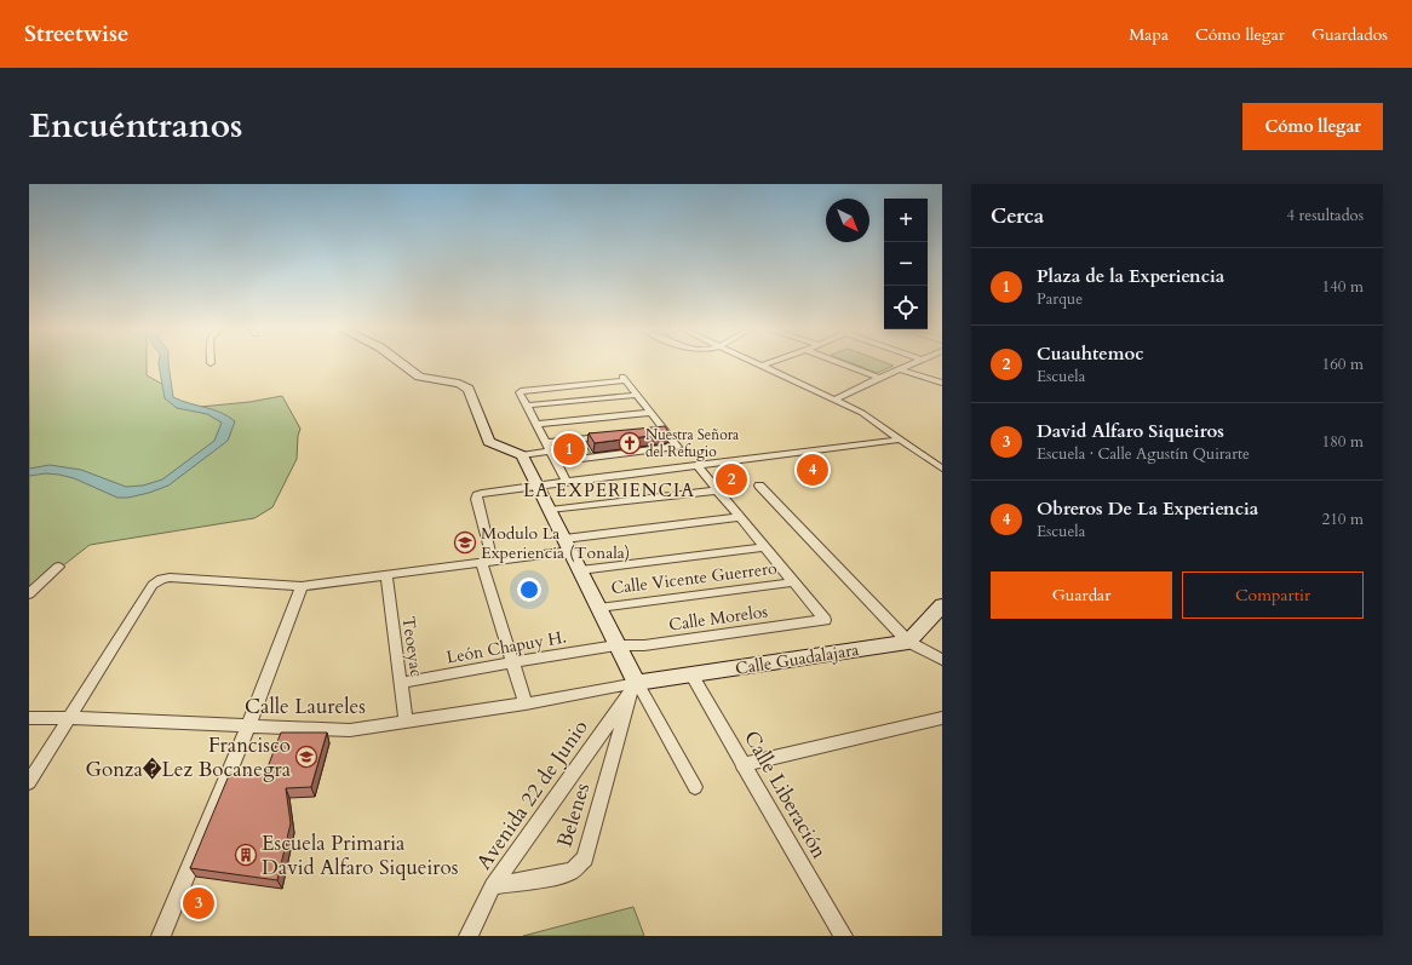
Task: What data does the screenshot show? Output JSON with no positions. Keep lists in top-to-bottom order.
{
  "streets": {
    "street": [
      "Calle Vicente Guerrero",
      "Calle Morelos",
      "Teoeyac",
      "León Chapuy H.",
      "Calle Guadalajara",
      "Calle Laureles",
      "Avenida 22 de Junio",
      "Calle Liberación",
      "Belenes"
    ]
  },
  "crossings": [
    ["Calle Vicente Guerrero", "Calle Morelos"],
    ["Calle Morelos", "León Chapuy H."],
    ["Teoeyac", "León Chapuy H."],
    ["Teoeyac", "Calle Laureles"],
    ["Calle Guadalajara", "Calle Laureles"],
    ["Calle Guadalajara", "Avenida 22 de Junio"],
    ["Calle Guadalajara", "Calle Liberación"],
    ["Calle Guadalajara", "Belenes"],
    ["Calle Laureles", "Avenida 22 de Junio"],
    ["Calle Laureles", "Belenes"],
    ["Avenida 22 de Junio", "Belenes"]
  ],
  "districts": ["LA EXPERIENCIA"],
  "places": {
    "church": ["Nuestra Señora del Refugio"],
    "school or university": ["Modulo La Experiencia (Tonala)", "Francisco Gonza�Lez Bocanegra"],
    "building": ["Escuela Primaria David Alfaro Siqueiros"]
  },
  "north": "bottom right",
  "page": {
    "header": "Streetwise",
    "nav": ["Mapa", "Cómo llegar", "Guardados"],
    "title": "Encuéntranos",
    "buttons": [
      "Cómo llegar",
      ["Guardar", "Compartir"]
    ],
    "heading": ["Cerca", "4 resultados"],
    "map_buttons": ["+", "−"],
    "list": [
      {
        "mark": "1",
        "name": "Plaza de la Experiencia",
        "note": "Parque",
        "value": "140 m"
      },
      {
        "mark": "2",
        "name": "Cuauhtemoc",
        "note": "Escuela",
        "value": "160 m"
      },
      {
        "mark": "3",
        "name": "David Alfaro Siqueiros",
        "note": "Escuela · Calle Agustín Quirarte",
        "value": "180 m"
      },
      {
        "mark": "4",
        "name": "Obreros De La Experiencia",
        "note": "Escuela",
        "value": "210 m"
      }
    ],
    "pins": [
      "1",
      "4",
      "2",
      "3"
    ]
  }
}
